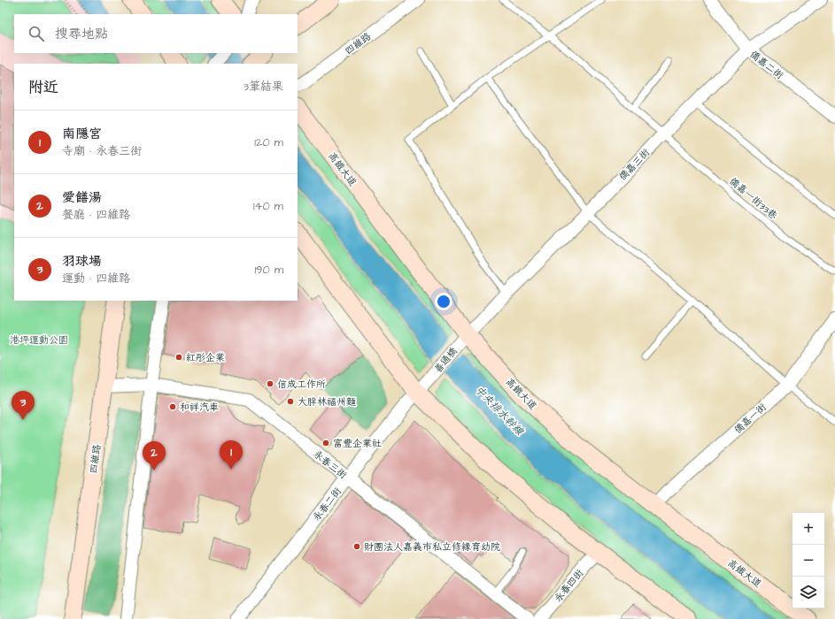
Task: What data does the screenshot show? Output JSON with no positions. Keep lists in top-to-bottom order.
{
  "streets": {
    "street": [
      "四維路",
      "僑嘉二街",
      "僑嘉三街",
      "高鐵大道",
      "善通橋",
      "僑嘉一街",
      "永春三街",
      "永春二街",
      "永春四街"
    ],
    "lane": ["僑嘉一街33巷"]
  },
  "crossings": [
    ["四維路", "永春三街"],
    ["僑嘉二街", "僑嘉三街"],
    ["僑嘉三街", "高鐵大道"],
    ["僑嘉三街", "僑嘉一街33巷"],
    ["僑嘉三街", "善通橋"],
    ["高鐵大道", "善通橋"],
    ["高鐵大道", "僑嘉一街"],
    ["善通橋", "永春二街"],
    ["永春三街", "永春二街"]
  ],
  "water": ["中央排水幹線"],
  "parks": ["港坪運動公園"],
  "places": [
    "紅彤企業",
    "信成工作所",
    "大胖林福州麵",
    "和祥汽車",
    "富豐企業社",
    "財團法人嘉義市私立修緣育幼院"
  ],
  "page": {
    "search": "搜尋地點",
    "heading": ["附近", "3筆結果"],
    "list": [
      {
        "mark": "1",
        "name": "南隱宮",
        "note": "寺廟 · 永春三街",
        "value": "120 m"
      },
      {
        "mark": "2",
        "name": "愛饍湯",
        "note": "餐廳 · 四維路",
        "value": "140 m"
      },
      {
        "mark": "3",
        "name": "羽球場",
        "note": "運動 · 四維路",
        "value": "190 m"
      }
    ],
    "pins": ["3", "1", "2"],
    "map_buttons": ["+", "−"]
  }
}
